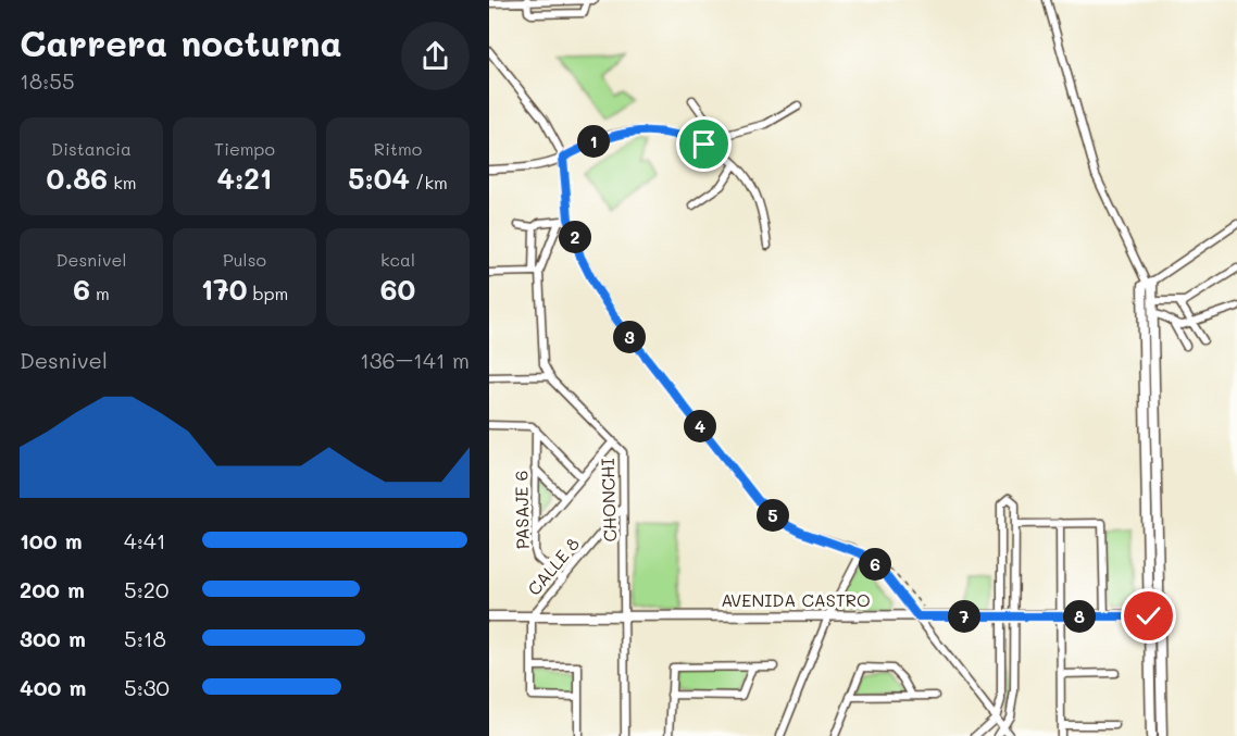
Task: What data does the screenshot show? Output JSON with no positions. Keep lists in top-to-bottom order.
{
  "streets": {
    "street": [
      "CHONCHI",
      "PASAJE 6",
      "CALLE 8",
      "AVENIDA CASTRO"
    ]
  },
  "crossings": [
    ["CHONCHI", "CALLE 8"],
    ["CHONCHI", "AVENIDA CASTRO"],
    ["PASAJE 6", "CALLE 8"],
    ["CALLE 8", "AVENIDA CASTRO"]
  ],
  "page": {
    "heading": ["Carrera nocturna", "18:55"],
    "stats": [
      ["Distancia", "0.86 km"],
      ["Tiempo", "4:21"],
      ["Ritmo", "5:04 /km"],
      ["Desnivel", "6 m"],
      ["Pulso", "170 bpm"],
      ["kcal", "60"]
    ],
    "pins": [
      "1",
      "2",
      "3",
      "4",
      "5",
      "6",
      "7",
      "8"
    ],
    "chart": ["Desnivel", "136–141 m"],
    "list": [
      {
        "name": "100 m",
        "note": "4:41"
      },
      {
        "name": "200 m",
        "note": "5:20"
      },
      {
        "name": "300 m",
        "note": "5:18"
      },
      {
        "name": "400 m",
        "note": "5:30"
      }
    ]
  }
}
